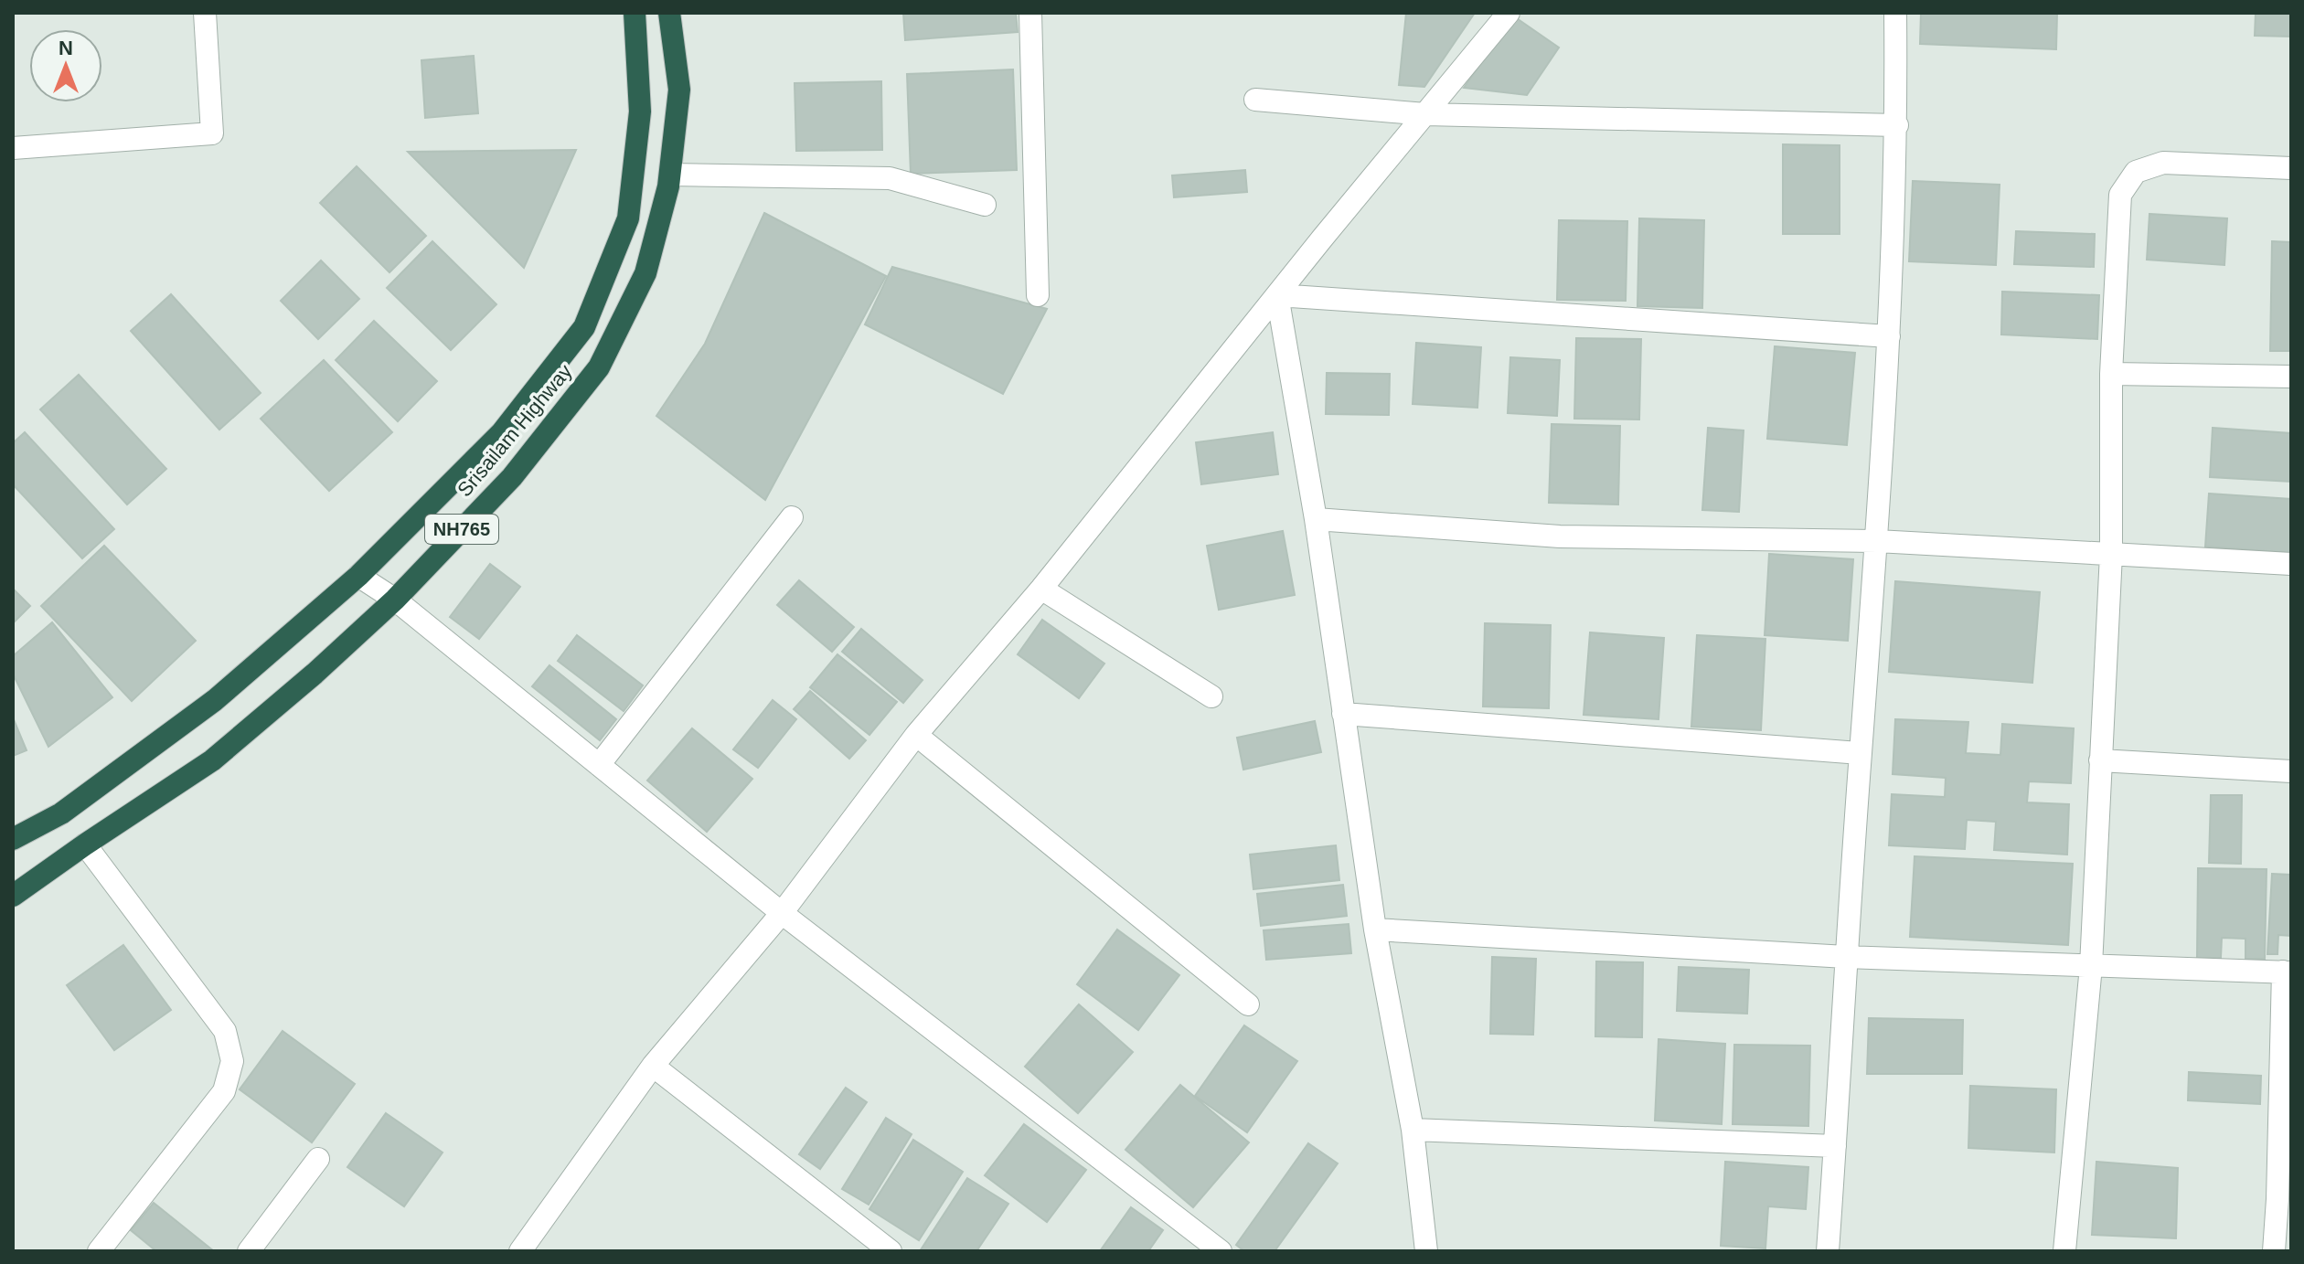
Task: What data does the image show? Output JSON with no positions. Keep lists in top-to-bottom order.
{
  "streets": {
    "highway": ["Srisailam Highway", "NH765"]
  },
  "north": "top"
}
